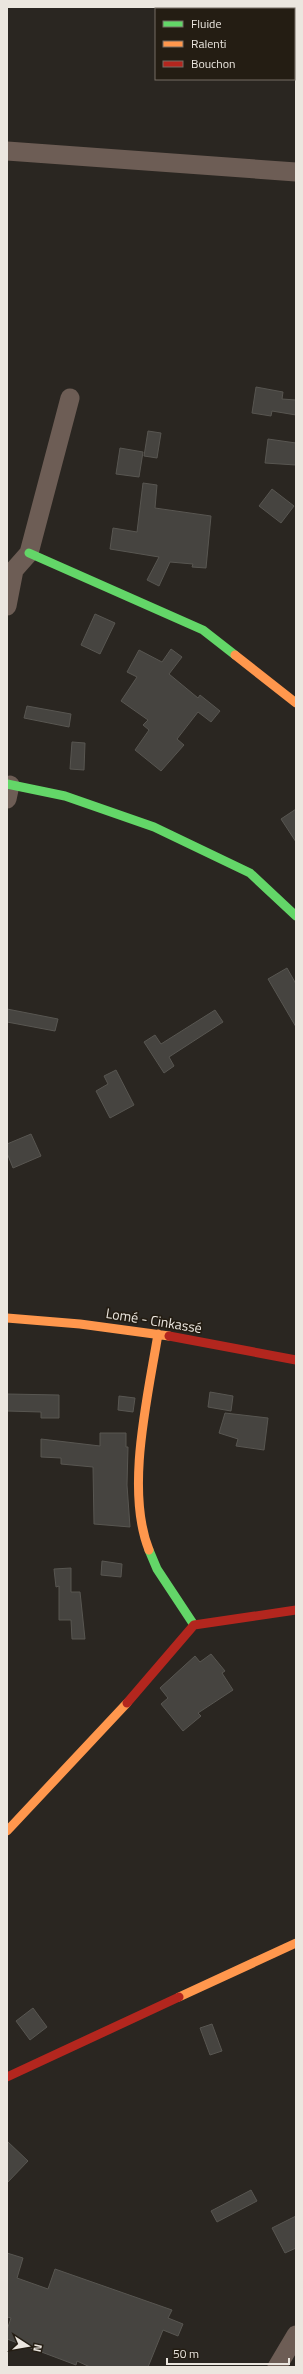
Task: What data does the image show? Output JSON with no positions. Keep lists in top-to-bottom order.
{
  "streets": {
    "main road": ["Lomé - Cinkassé"]
  },
  "legend": ["Fluide", "Ralenti", "Bouchon"],
  "scale_bar": "50 m",
  "north": "right"
}
